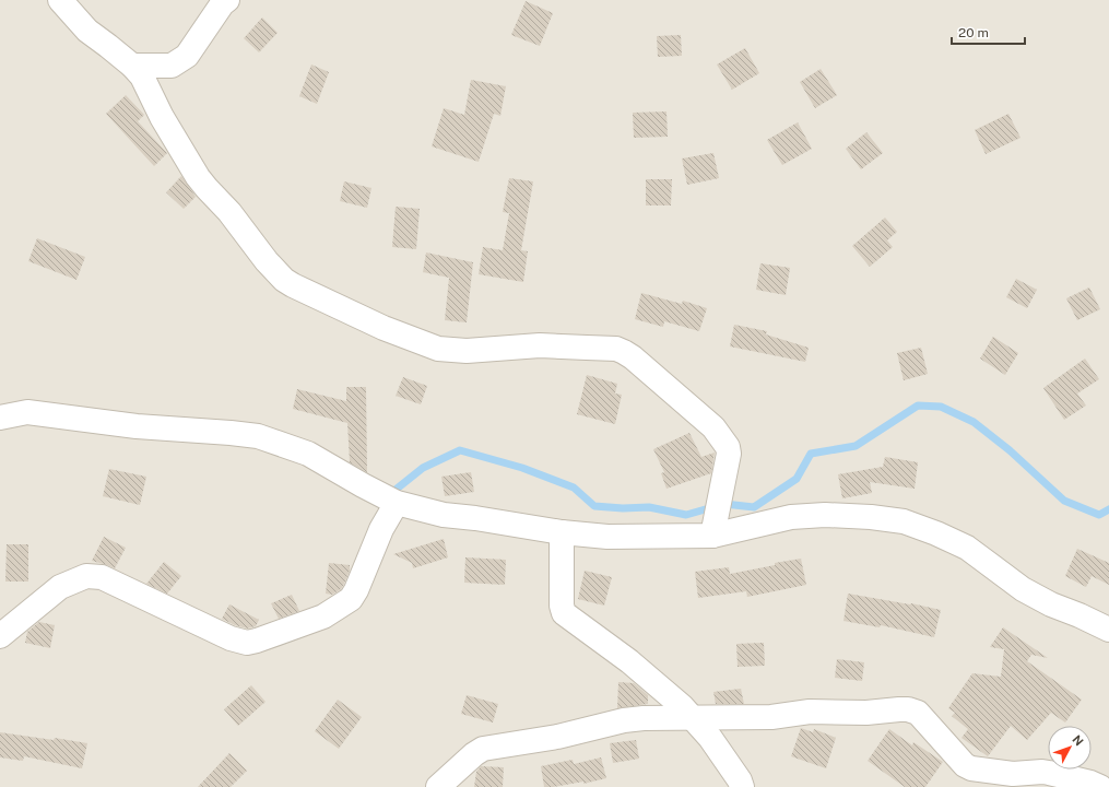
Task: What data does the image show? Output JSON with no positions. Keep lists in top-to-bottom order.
{
  "scale_bar": "20 m",
  "north": "top right"
}
